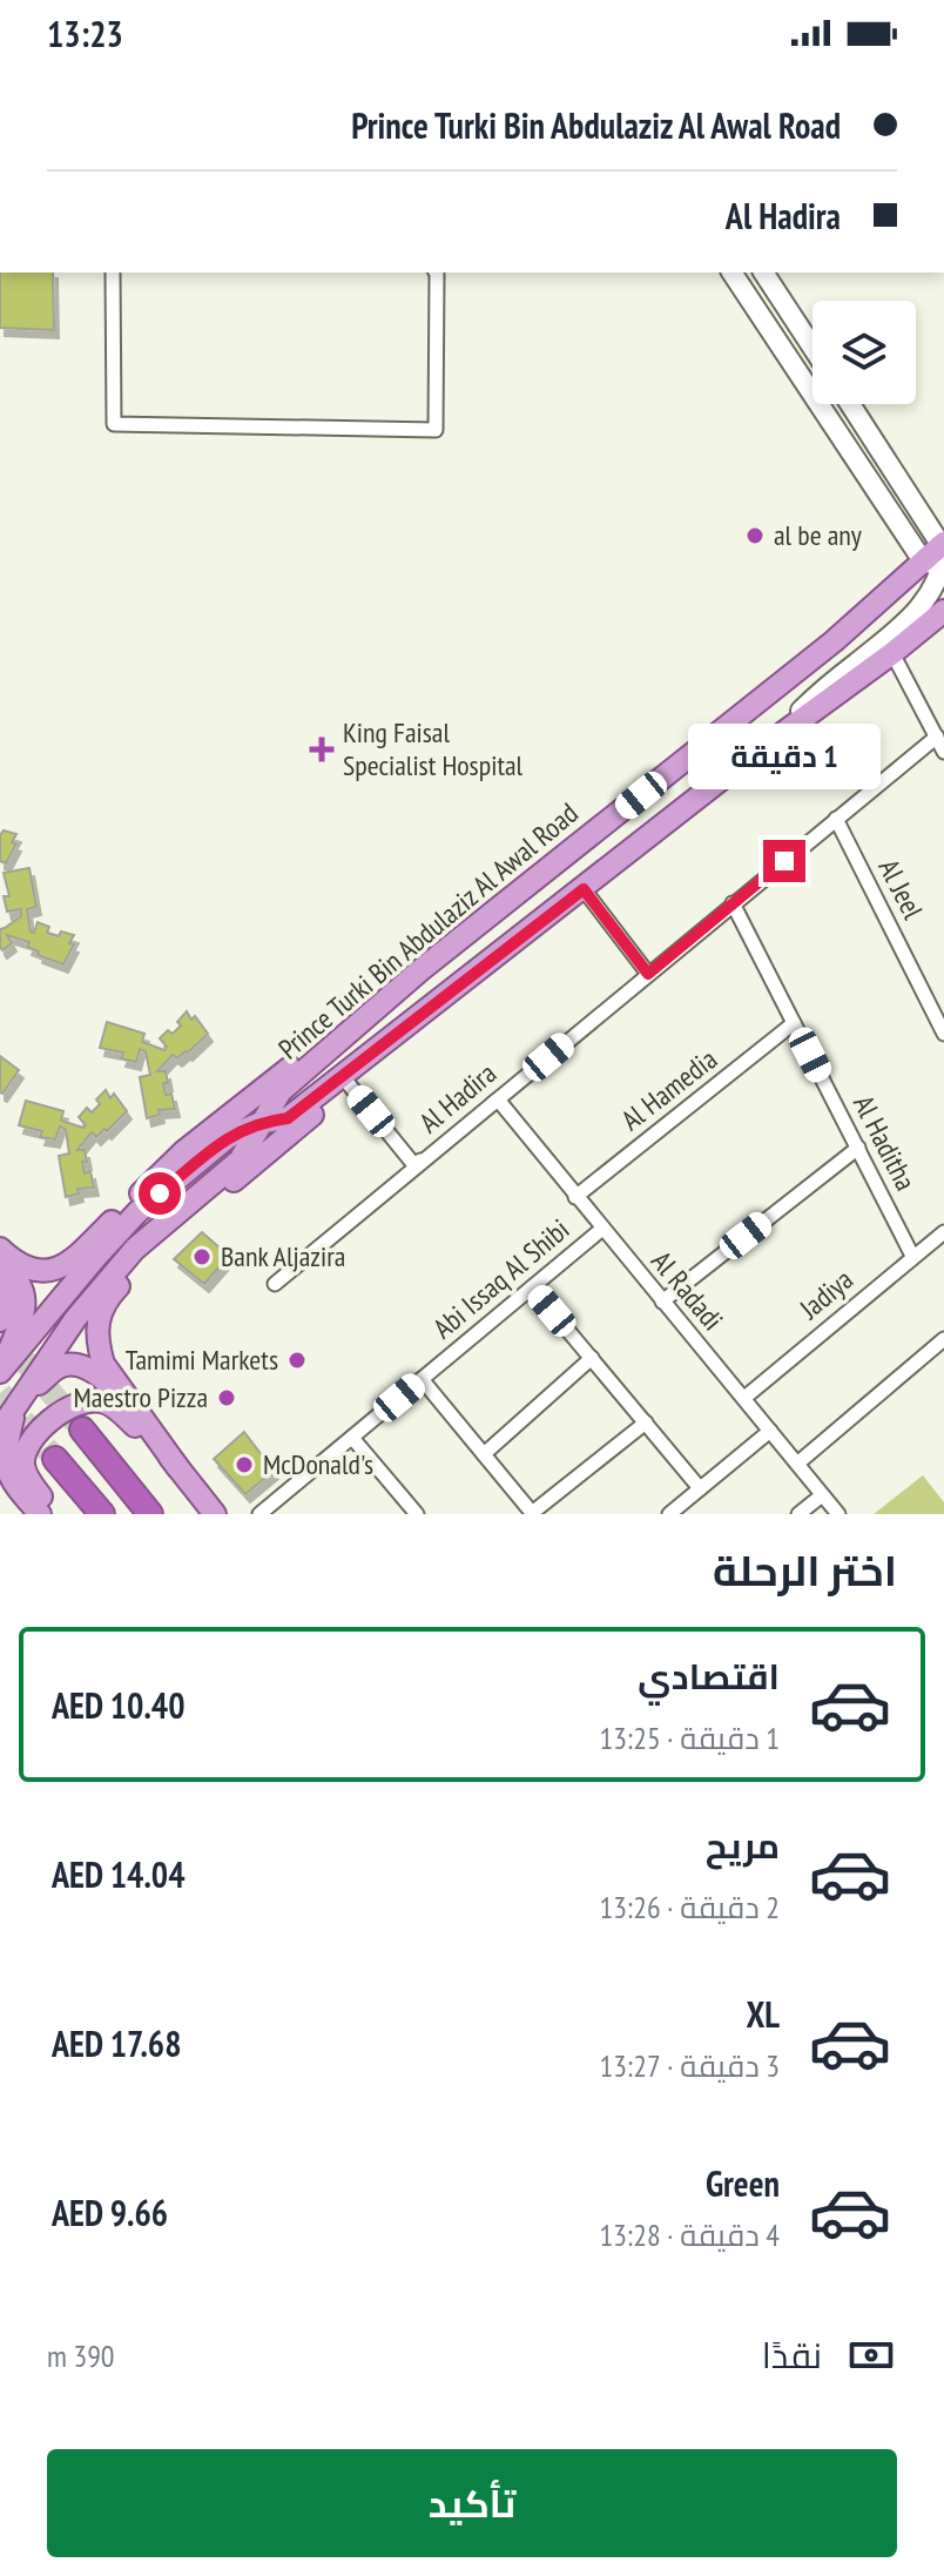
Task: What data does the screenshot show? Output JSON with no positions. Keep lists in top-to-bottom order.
{
  "streets": {
    "main road": ["Prince Turki Bin Abdulaziz Al Awal Road"],
    "street": [
      "Al Jeel",
      "Al Hamedia",
      "Al Hadira",
      "Al Haditha",
      "Abi Issaq Al Shibi",
      "Al Radadi",
      "Jadiya"
    ]
  },
  "crossings": [
    ["Al Jeel", "Al Hadira"],
    ["Al Hamedia", "Al Haditha"],
    ["Al Hamedia", "Al Radadi"],
    ["Al Hadira", "Al Haditha"],
    ["Al Hadira", "Al Radadi"],
    ["Al Haditha", "Jadiya"],
    ["Abi Issaq Al Shibi", "Al Radadi"],
    ["Al Radadi", "Jadiya"]
  ],
  "places": {
    "other": [
      "al be any",
      "Bank Aljazira",
      "Tamimi Markets",
      "Maestro Pizza",
      "McDonald's"
    ],
    "health": ["King Faisal Specialist Hospital"]
  },
  "page": {
    "status": "13:23",
    "banner": ["Prince Turki Bin Abdulaziz Al Awal Road", "Al Hadira"],
    "bubble": "1 دقيقة",
    "heading": "اختر الرحلة",
    "list": [
      {
        "name": "اقتصادي",
        "note": "1 دقيقة · 13:25",
        "value": "AED 10.40"
      },
      {
        "name": "مريح",
        "note": "2 دقيقة · 13:26",
        "value": "AED 14.04"
      },
      {
        "name": "XL",
        "note": "3 دقيقة · 13:27",
        "value": "AED 17.68"
      },
      {
        "name": "Green",
        "note": "4 دقيقة · 13:28",
        "value": "AED 9.66"
      }
    ],
    "pay": ["نقدًا", "390 m"],
    "buttons": "تأكيد"
  }
}
